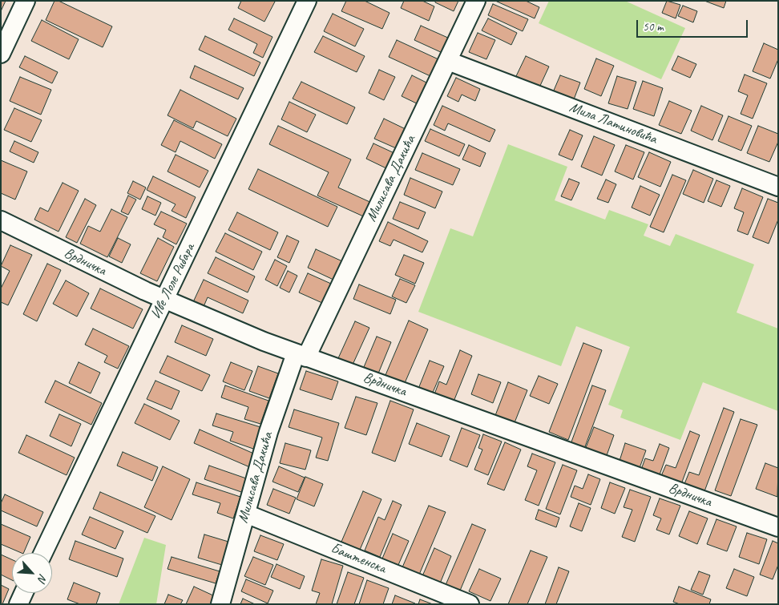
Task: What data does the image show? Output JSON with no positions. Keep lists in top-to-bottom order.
{
  "streets": {
    "street": [
      "Мила Латиновића",
      "Милисава Дакића",
      "Врдничка",
      "Иве Лоле Рибара",
      "Баштенска"
    ]
  },
  "crossings": [
    ["Мила Латиновића", "Милисава Дакића"],
    ["Милисава Дакића", "Врдничка"],
    ["Милисава Дакића", "Баштенска"],
    ["Врдничка", "Иве Лоле Рибара"]
  ],
  "scale_bar": "50 m",
  "north": "bottom right"
}
